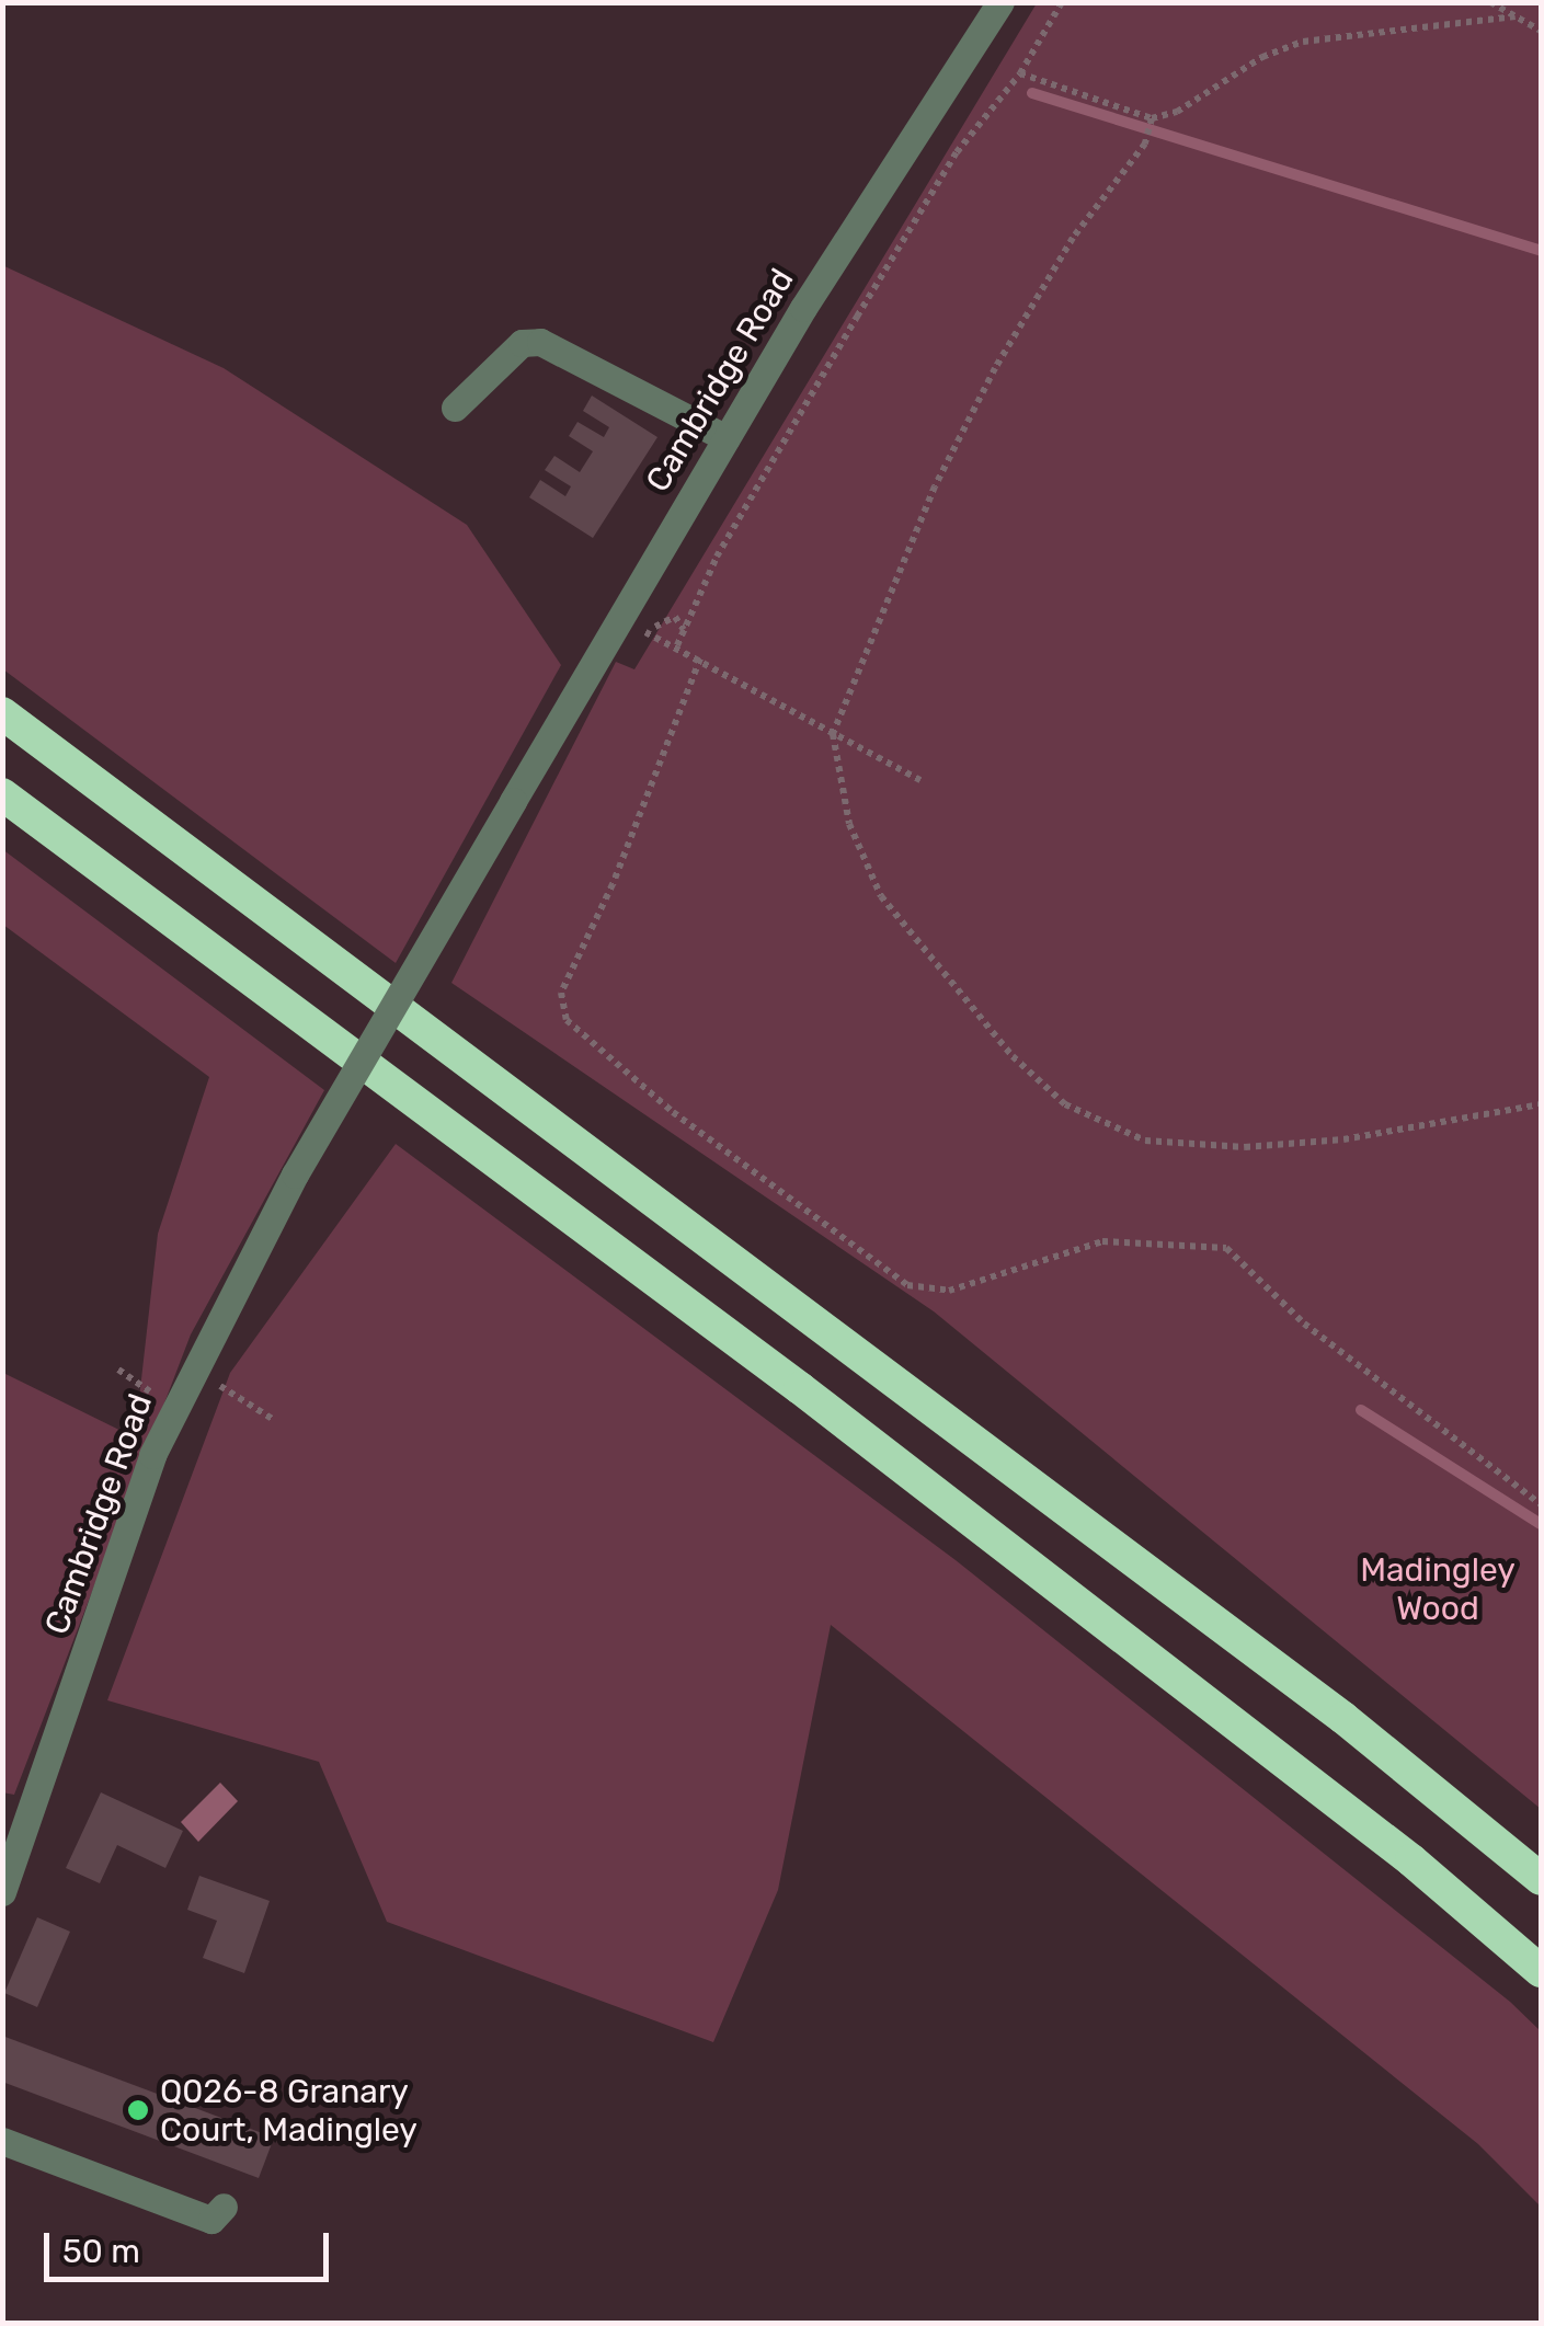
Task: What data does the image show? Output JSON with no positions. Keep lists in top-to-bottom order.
{
  "streets": {
    "street": ["Cambridge Road"]
  },
  "parks": ["Madingley Wood"],
  "places": ["Q026-8 Granary Court, Madingley"],
  "scale_bar": "50 m"
}
